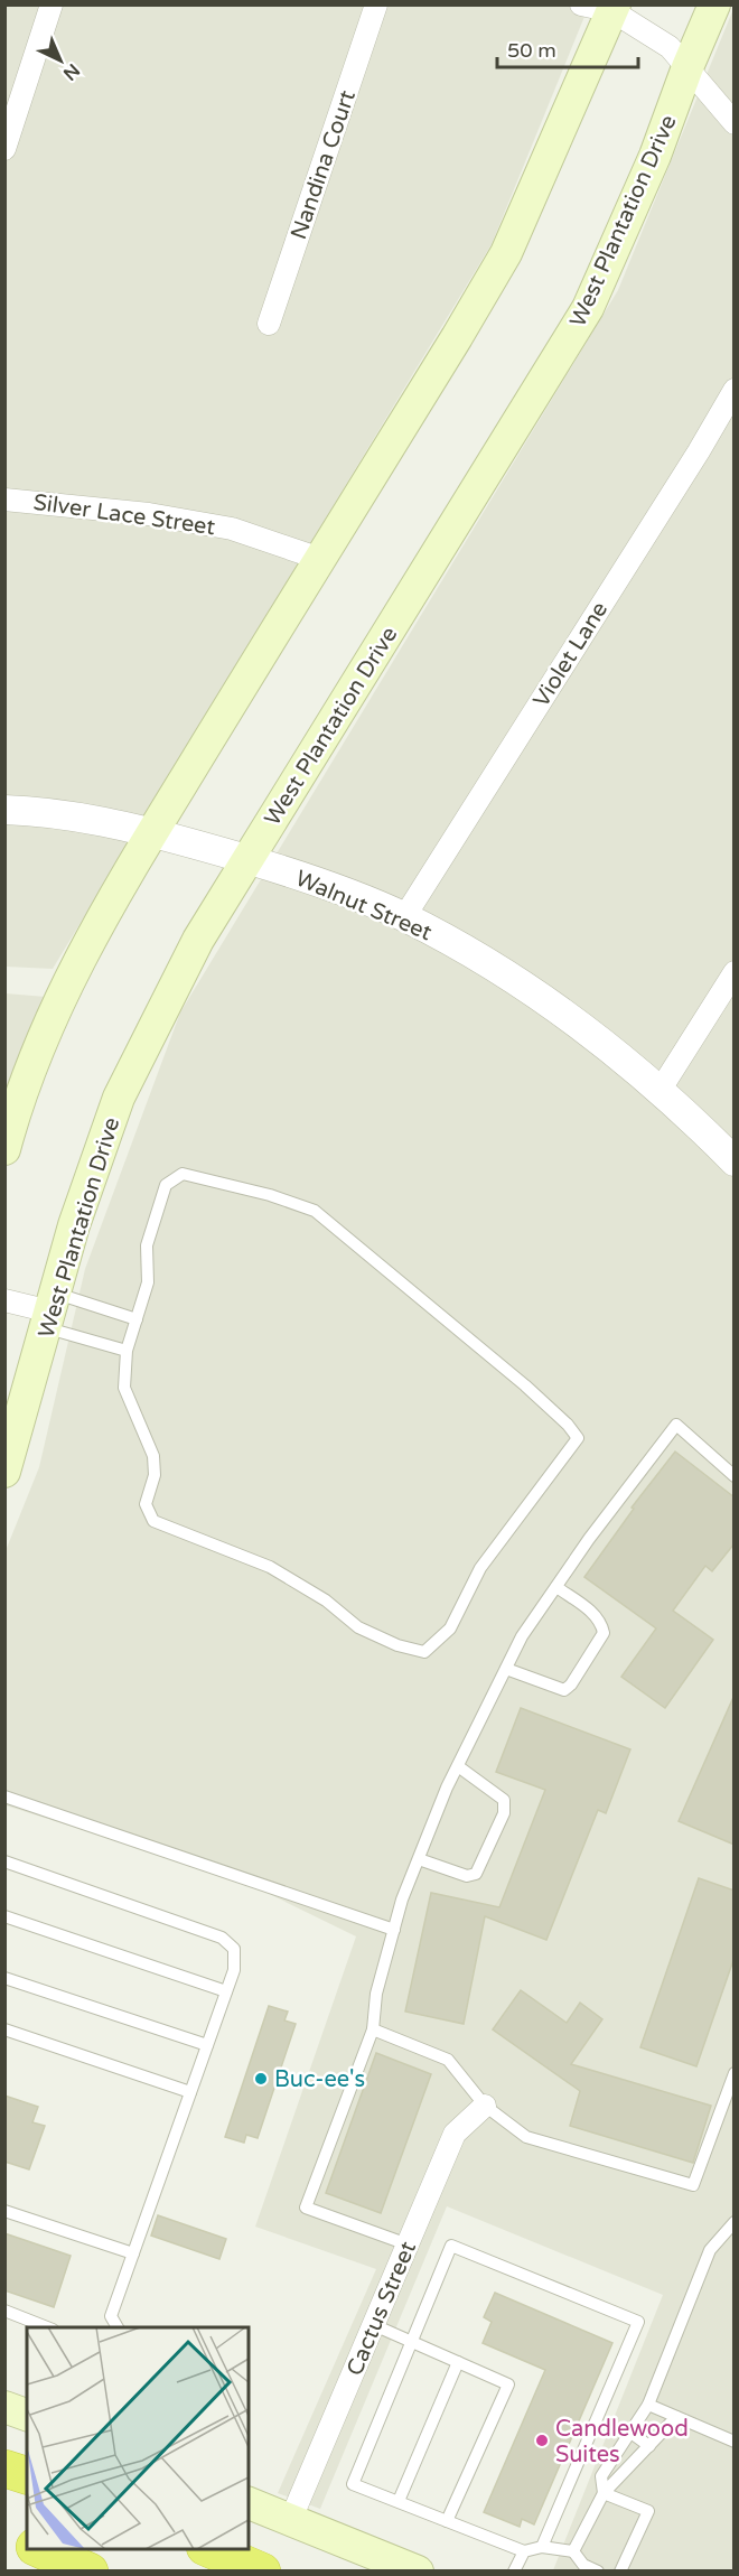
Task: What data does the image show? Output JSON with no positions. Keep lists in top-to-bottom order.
{
  "streets": {
    "main road": ["West Plantation Drive"],
    "street": [
      "Nandina Court",
      "Silver Lace Street",
      "Violet Lane",
      "Walnut Street",
      "Cactus Street"
    ]
  },
  "crossings": [
    ["West Plantation Drive", "Walnut Street"],
    ["Violet Lane", "Walnut Street"]
  ],
  "places": ["Buc-ee's", "Candlewood Suites"],
  "scale_bar": "50 m",
  "north": "bottom right"
}
